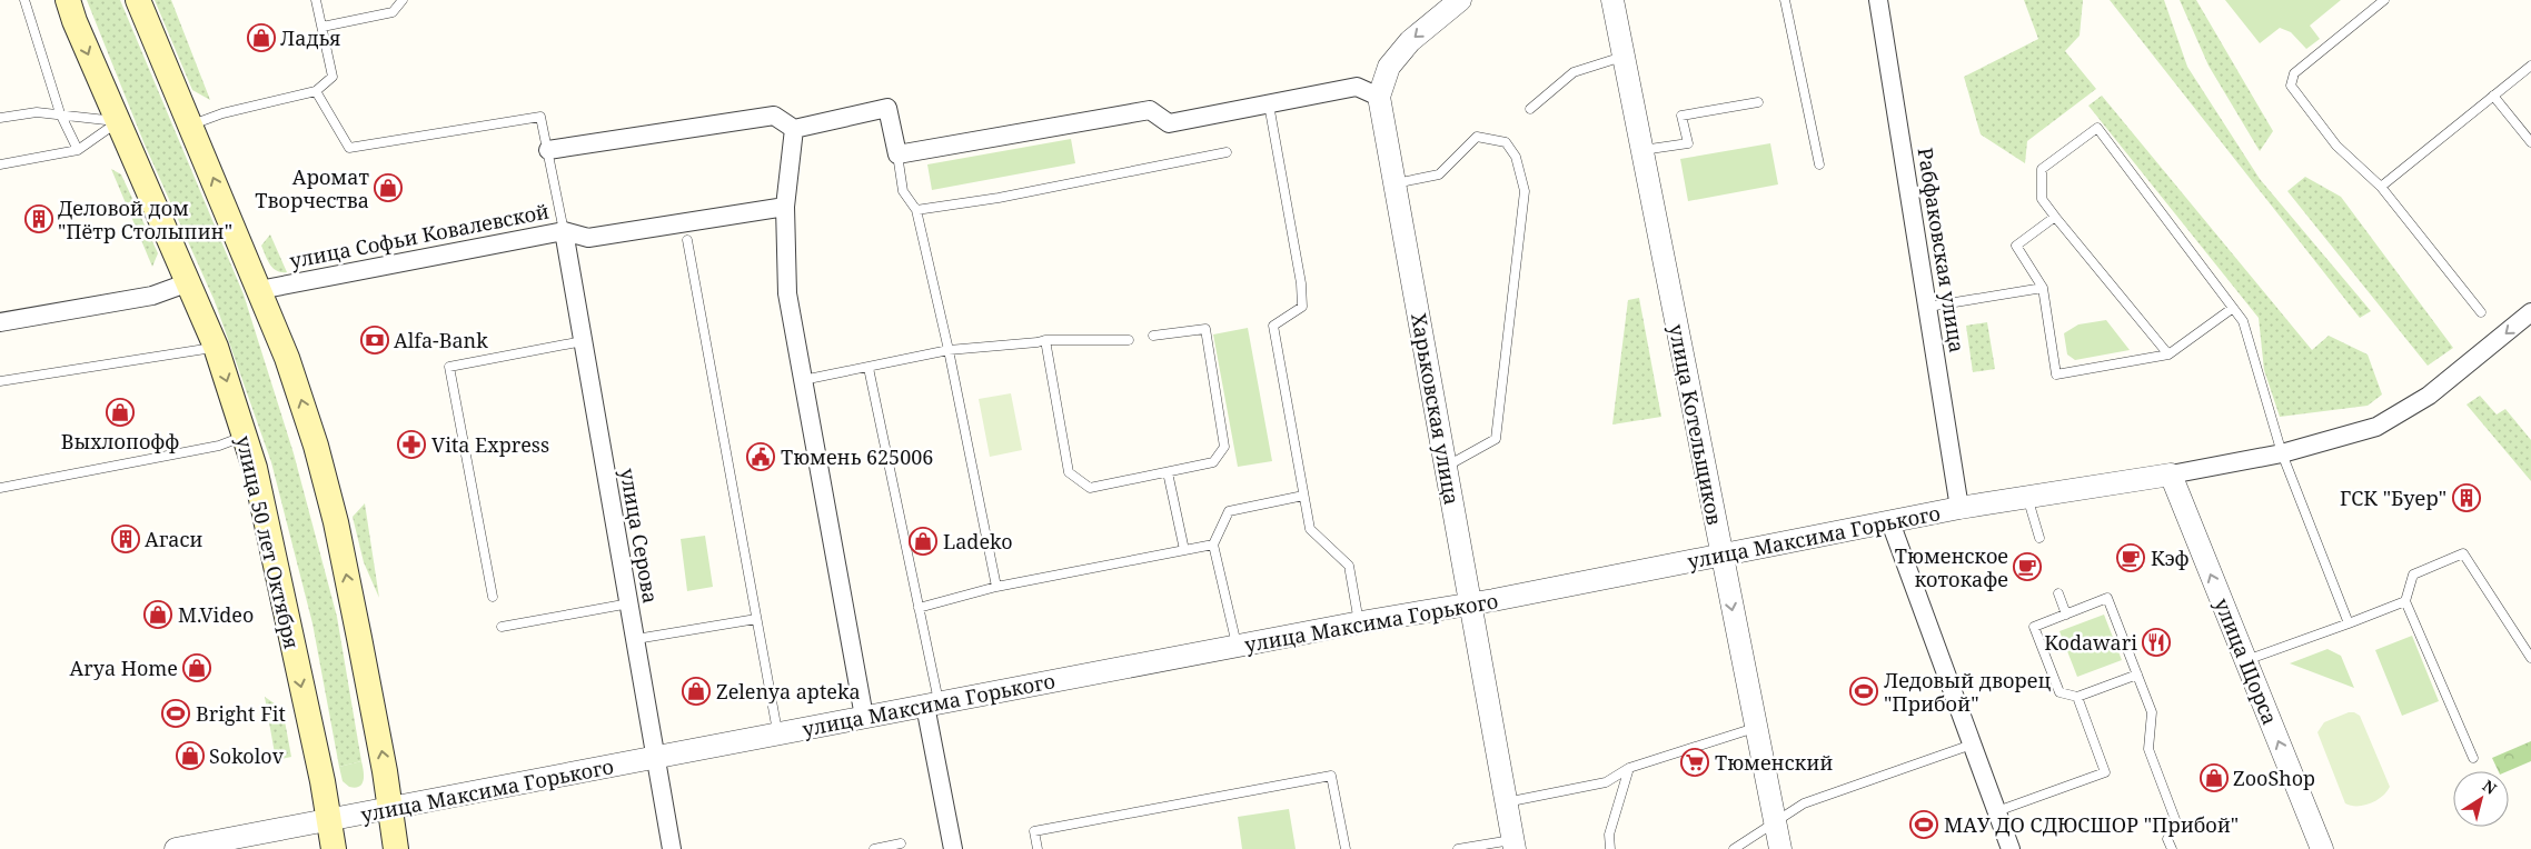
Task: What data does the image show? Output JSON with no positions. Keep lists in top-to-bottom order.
{
  "streets": {
    "main road": ["улица 50 лет Октября"],
    "street": [
      "улица Софьи Ковалевской",
      "Рабфаковская улица",
      "Харьковская улица",
      "улица Котельщиков",
      "улица Серова",
      "улица Максима Горького",
      "улица Щорса"
    ]
  },
  "crossings": [
    ["улица Софьи Ковалевской", "улица Серова"],
    ["Рабфаковская улица", "улица Максима Горького"],
    ["Харьковская улица", "улица Максима Горького"],
    ["улица Котельщиков", "улица Максима Горького"],
    ["улица Серова", "улица Максима Горького"],
    ["улица Максима Горького", "улица 50 лет Октября"],
    ["улица Максима Горького", "улица Щорса"]
  ],
  "one_way": ["улица Щорса"],
  "places": {
    "shop": [
      "Ладья",
      "Аромат Творчества",
      "Выхлопофф",
      "Ladeko",
      "M.Video",
      "Arya Home",
      "Zelenya apteka",
      "Sokolov",
      "ZooShop"
    ],
    "building": ["Деловой дом \"Пётр Столыпин\"", "ГСК \"Буер\"", "Агаси"],
    "bank": ["Alfa-Bank"],
    "pharmacy": ["Vita Express"],
    "public building": ["Тюмень 625006"],
    "cafe": ["Кэф", "Тюменское котокафе"],
    "restaurant": ["Kodawari"],
    "sports": ["Ледовый дворец \"Прибой\"", "Bright Fit", "МАУ ДО СДЮСШОР \"Прибой\""],
    "supermarket": ["Тюменский"]
  },
  "north": "top right"
}
